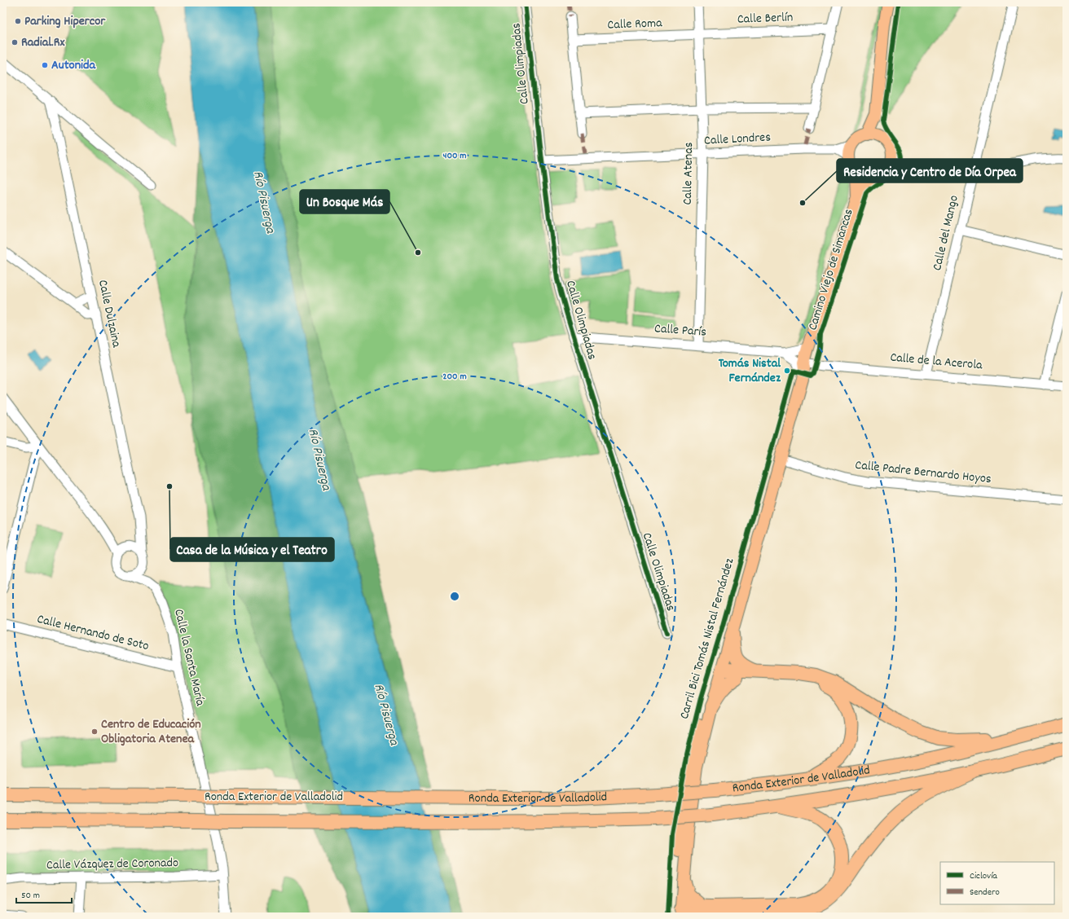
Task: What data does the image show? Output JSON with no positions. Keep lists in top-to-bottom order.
{
  "streets": {
    "highway": ["Ronda Exterior de Valladolid"],
    "main road": ["Camino Viejo de Simancas"],
    "street": [
      "Calle Berlín",
      "Calle Roma",
      "Calle Olimpiadas",
      "Calle Londres",
      "Calle Atenas",
      "Calle del Mango",
      "Calle Dulzaina",
      "Calle París",
      "Calle de la Acerola",
      "Calle Padre Bernardo Hoyos",
      "Calle Hernando de Soto",
      "Calle la Santa María",
      "Calle Vázquez de Coronado"
    ],
    "cycle path": ["Carril Bici Tomás Nistal Fernández"]
  },
  "crossings": [
    ["Calle Berlín", "Calle Roma"],
    ["Calle Berlín", "Calle Atenas"],
    ["Calle Roma", "Calle Atenas"],
    ["Calle Olimpiadas", "Calle Londres"],
    ["Calle Olimpiadas", "Calle París"],
    ["Calle Londres", "Calle Atenas"],
    ["Calle Londres", "Camino Viejo de Simancas"],
    ["Calle Atenas", "Calle París"],
    ["Calle del Mango", "Calle de la Acerola"],
    ["Camino Viejo de Simancas", "Calle París"],
    ["Camino Viejo de Simancas", "Calle de la Acerola"],
    ["Camino Viejo de Simancas", "Calle Padre Bernardo Hoyos"],
    ["Calle Dulzaina", "Calle la Santa María"],
    ["Calle Hernando de Soto", "Calle la Santa María"],
    ["Calle la Santa María", "Calle Vázquez de Coronado"]
  ],
  "water": ["Río Pisuerga"],
  "places": [
    "Parking Hipercor",
    "Radial.Rx",
    "Autonida",
    "Residencia y Centro de Día Orpea",
    "Un Bosque Más",
    "Tomás Nistal Fernández",
    "Casa de la Música y el Teatro",
    "Centro de Educación Obligatoria Atenea"
  ],
  "legend": ["Ciclovía", "Sendero"],
  "scale_bar": "50 m",
  "rings": ["400 m", "200 m"]
}
